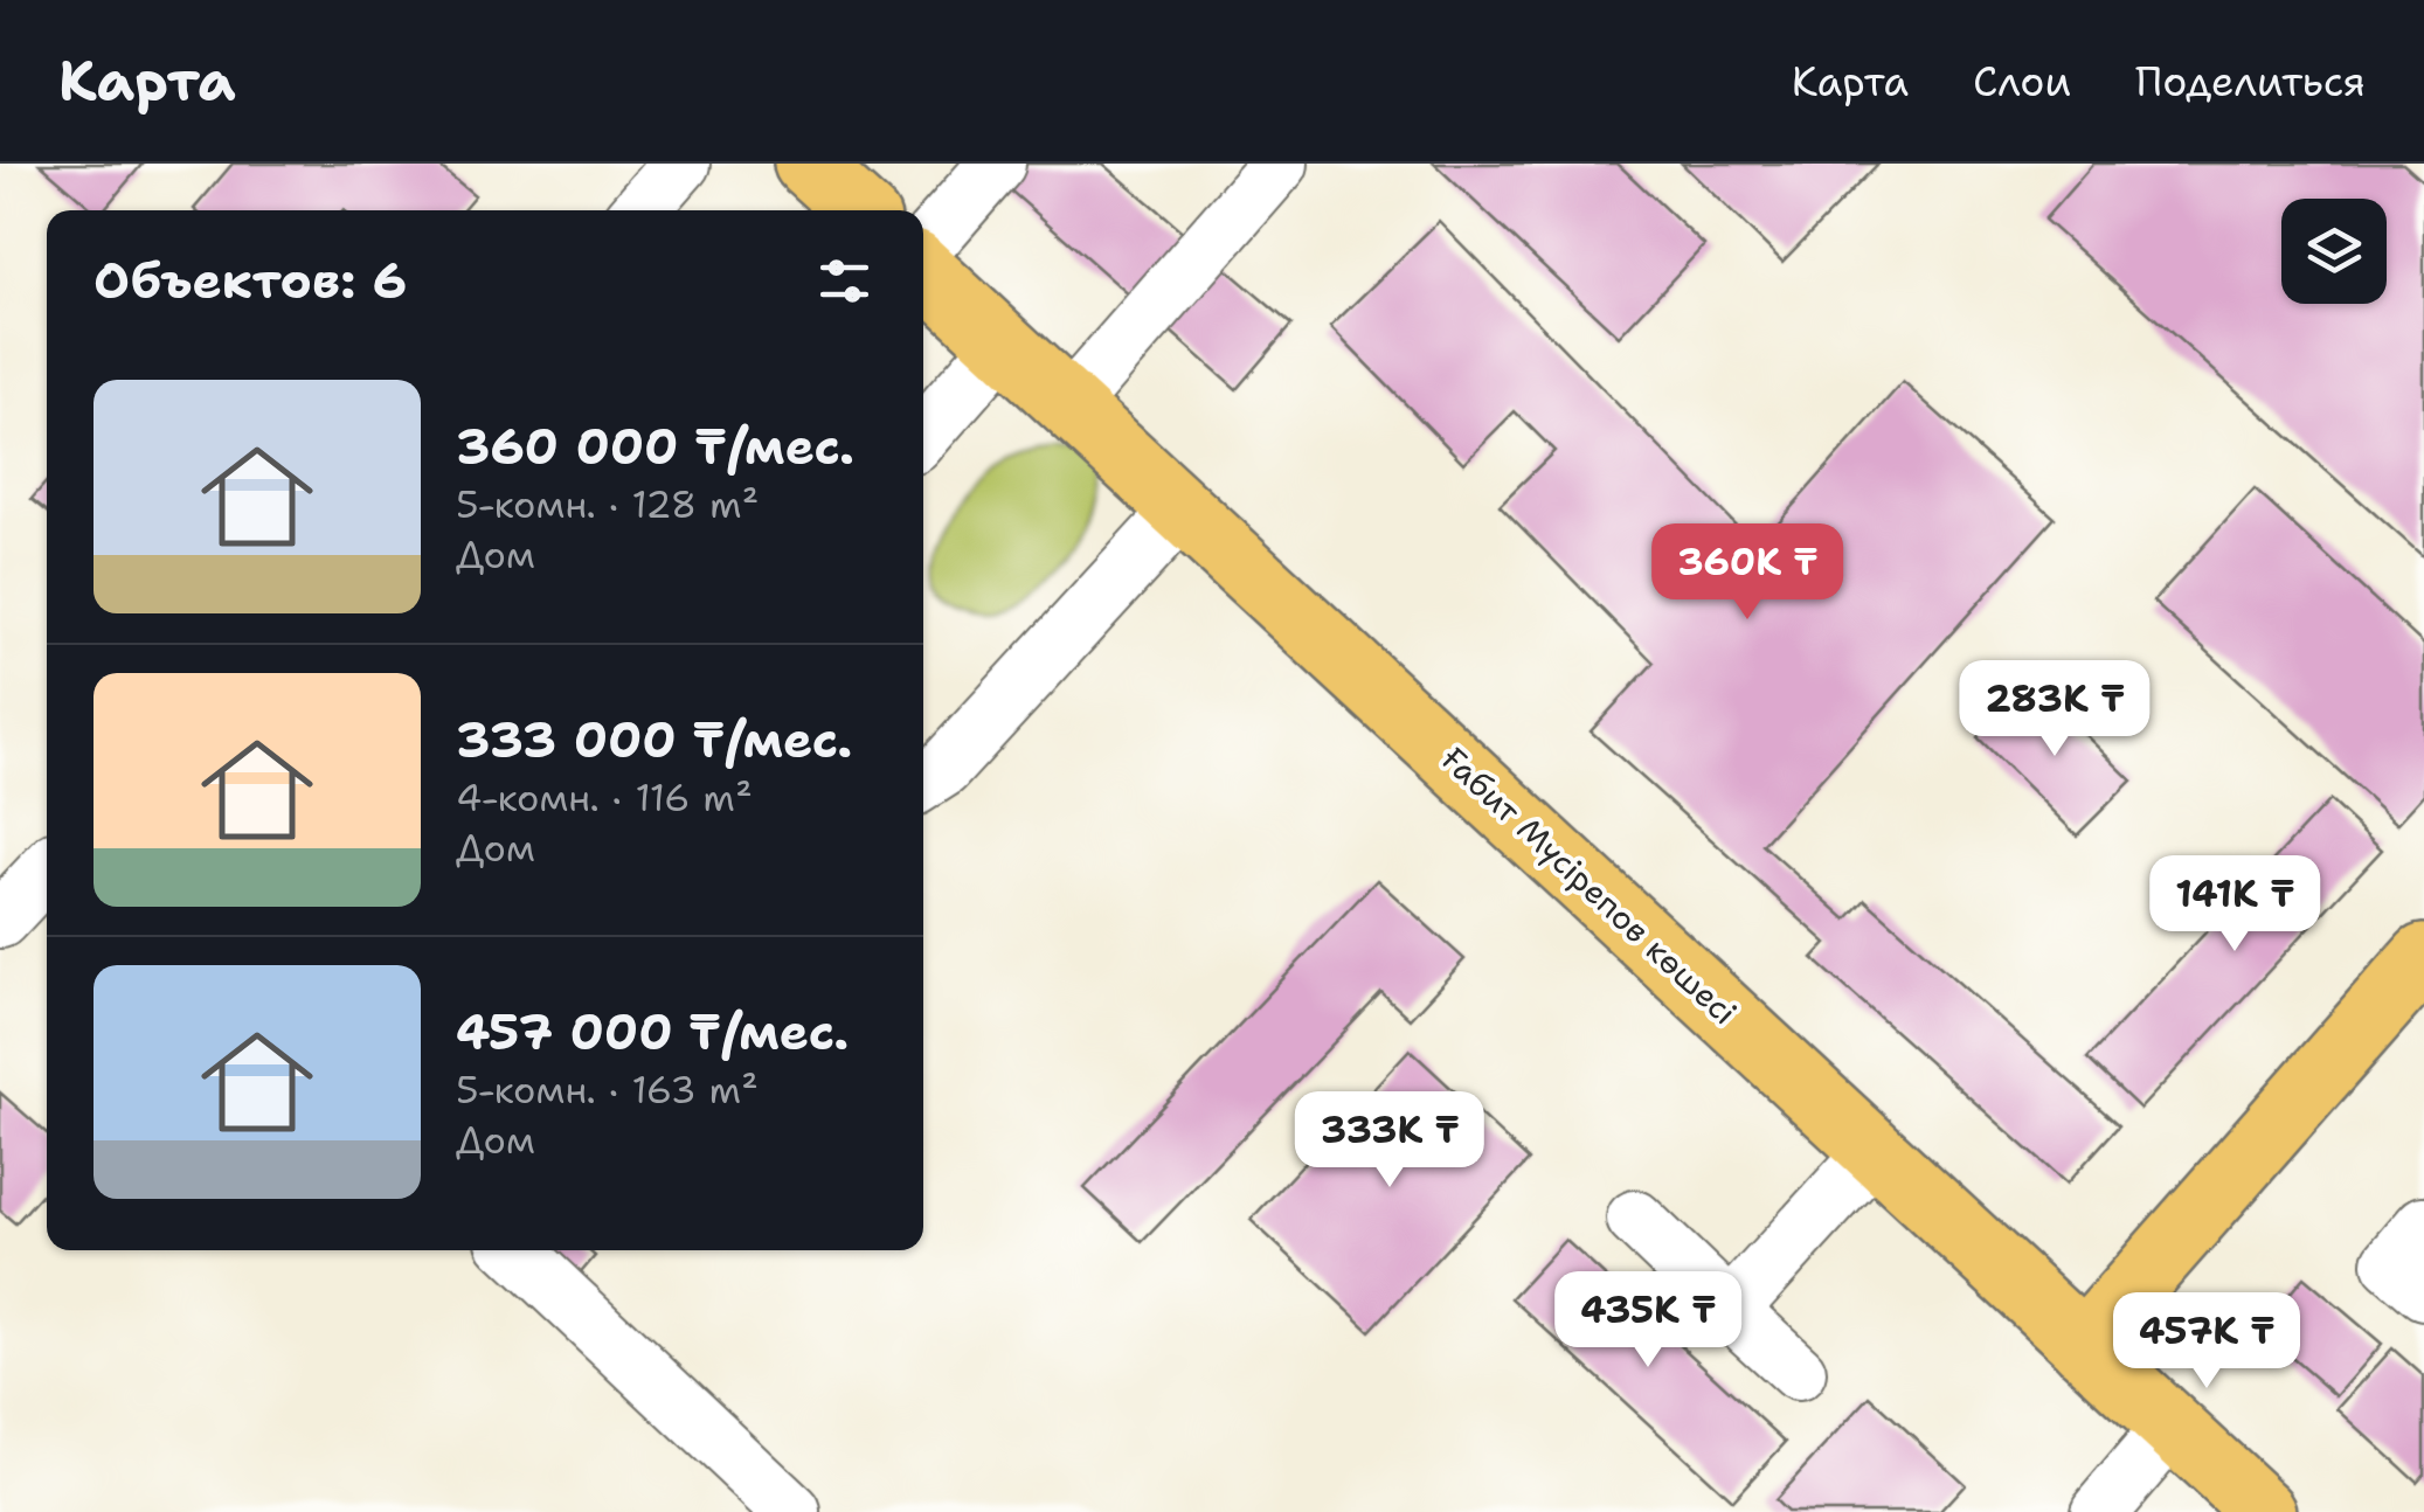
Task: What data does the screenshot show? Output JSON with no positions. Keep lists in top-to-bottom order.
{
  "streets": {
    "main road": ["Ғабит Мүсірепов көшесі"]
  },
  "page": {
    "header": "Карта",
    "nav": ["Карта", "Слои", "Поделиться"],
    "heading": "Объектов: 6",
    "list": [
      {
        "name": "360 000 ₸/мес.",
        "note": "5-комн. · 128 m² · Дом"
      },
      {
        "name": "333 000 ₸/мес.",
        "note": "4-комн. · 116 m² · Дом"
      },
      {
        "name": "457 000 ₸/мес.",
        "note": "5-комн. · 163 m² · Дом"
      }
    ],
    "price": [
      "360K ₸",
      "283K ₸",
      "141K ₸",
      "333K ₸",
      "435K ₸",
      "457K ₸"
    ]
  }
}
